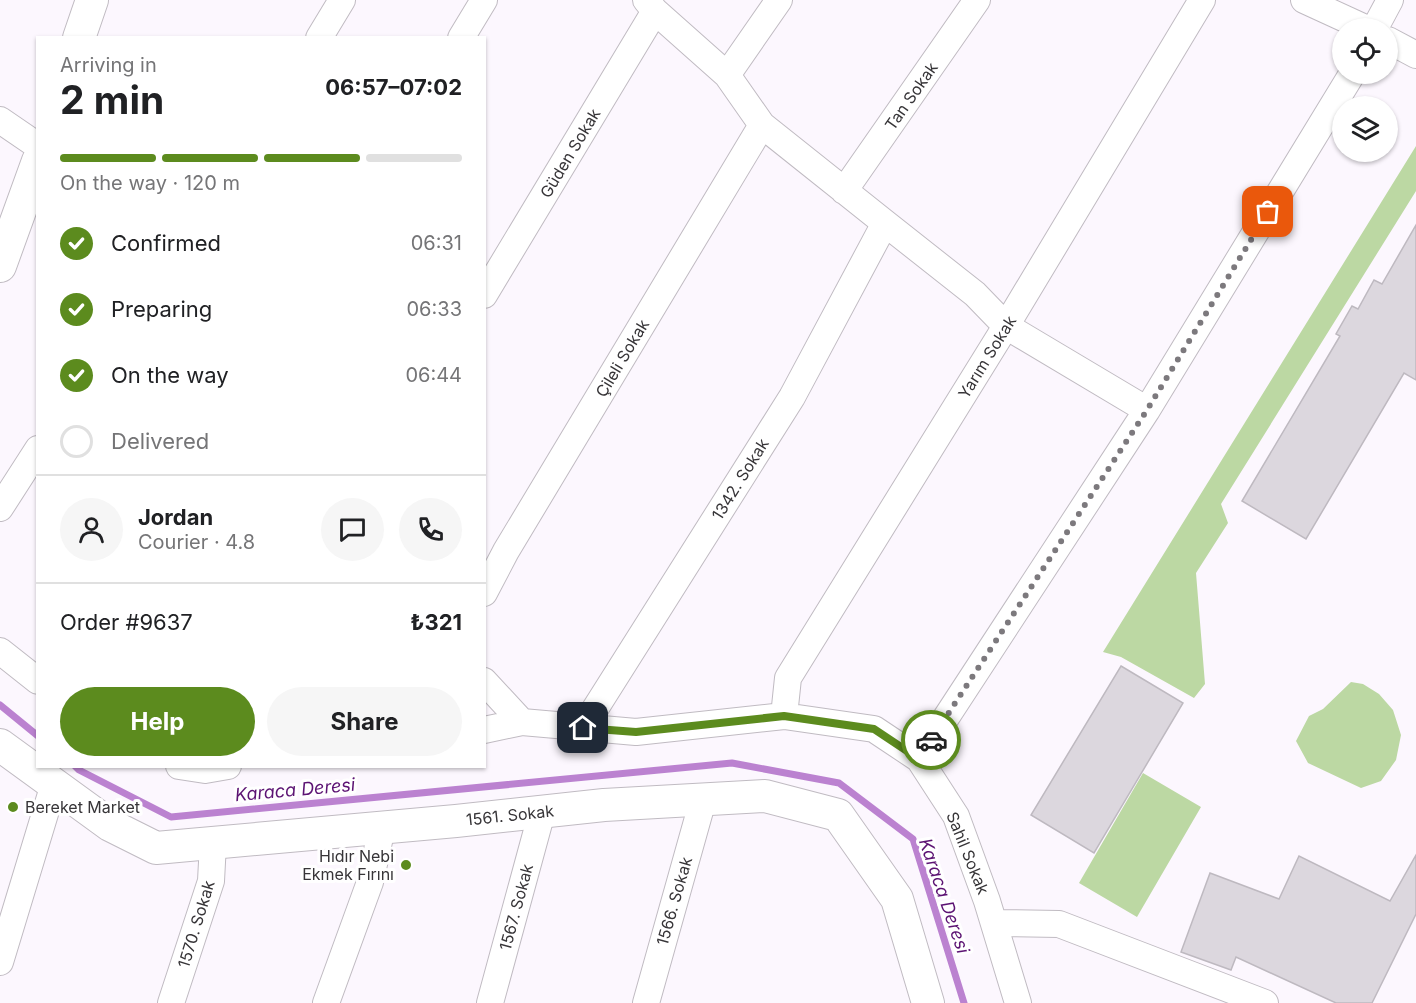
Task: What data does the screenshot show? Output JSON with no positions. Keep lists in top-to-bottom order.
{
  "streets": {
    "street": [
      "Tan Sokak",
      "Güden Sokak",
      "Yarım Sokak",
      "Çileli Sokak",
      "1342. Sokak",
      "1561. Sokak",
      "Sahil Sokak",
      "1566. Sokak",
      "1567. Sokak",
      "1570. Sokak"
    ]
  },
  "crossings": [
    ["Yarım Sokak", "Sahil Sokak"],
    ["1342. Sokak", "Sahil Sokak"],
    ["1561. Sokak", "1566. Sokak"],
    ["1561. Sokak", "1567. Sokak"],
    ["1561. Sokak", "1570. Sokak"]
  ],
  "water": ["Karaca Deresi"],
  "places": ["Bereket Market", "Hıdır Nebi Ekmek Fırını"],
  "page": {
    "heading": ["2 min", "Arriving in", "06:57–07:02"],
    "panel": [
      "Jordan",
      "Courier · 4.8",
      "Order #9637",
      "₺321"
    ],
    "bar": "On the way · 120 m",
    "list": [
      ["Confirmed", "06:31"],
      ["Preparing", "06:33"],
      ["On the way", "06:44"],
      "Delivered"
    ],
    "buttons": ["Help", "Share"]
  }
}
